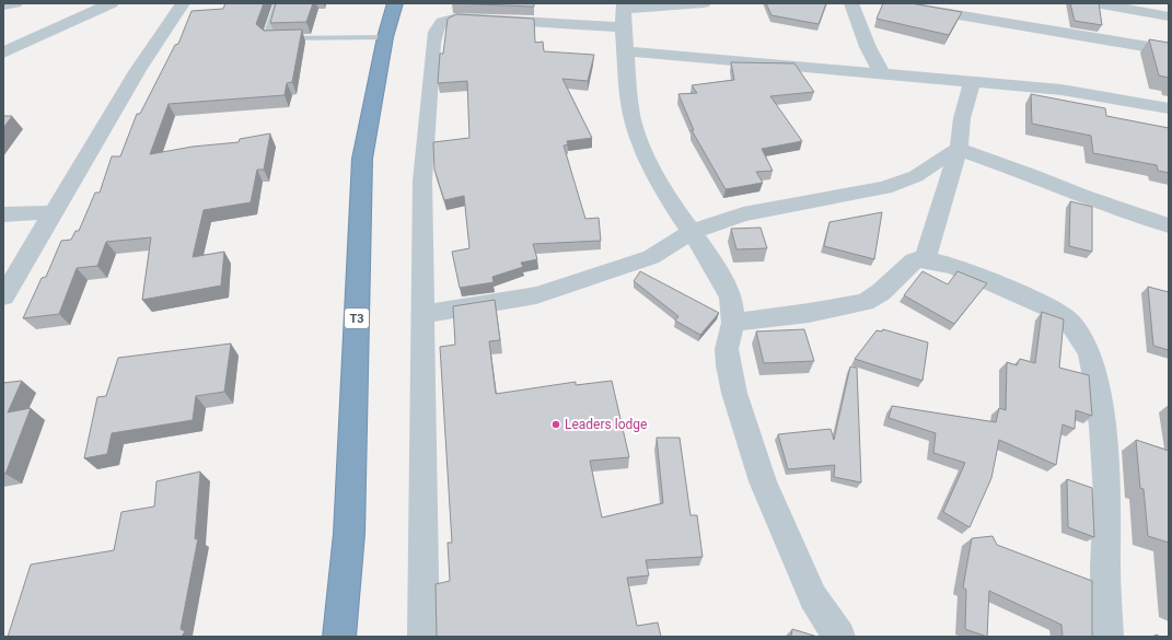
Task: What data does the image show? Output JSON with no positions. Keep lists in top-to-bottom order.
{
  "streets": {
    "highway": ["T3"]
  },
  "places": ["Leaders lodge"]
}
